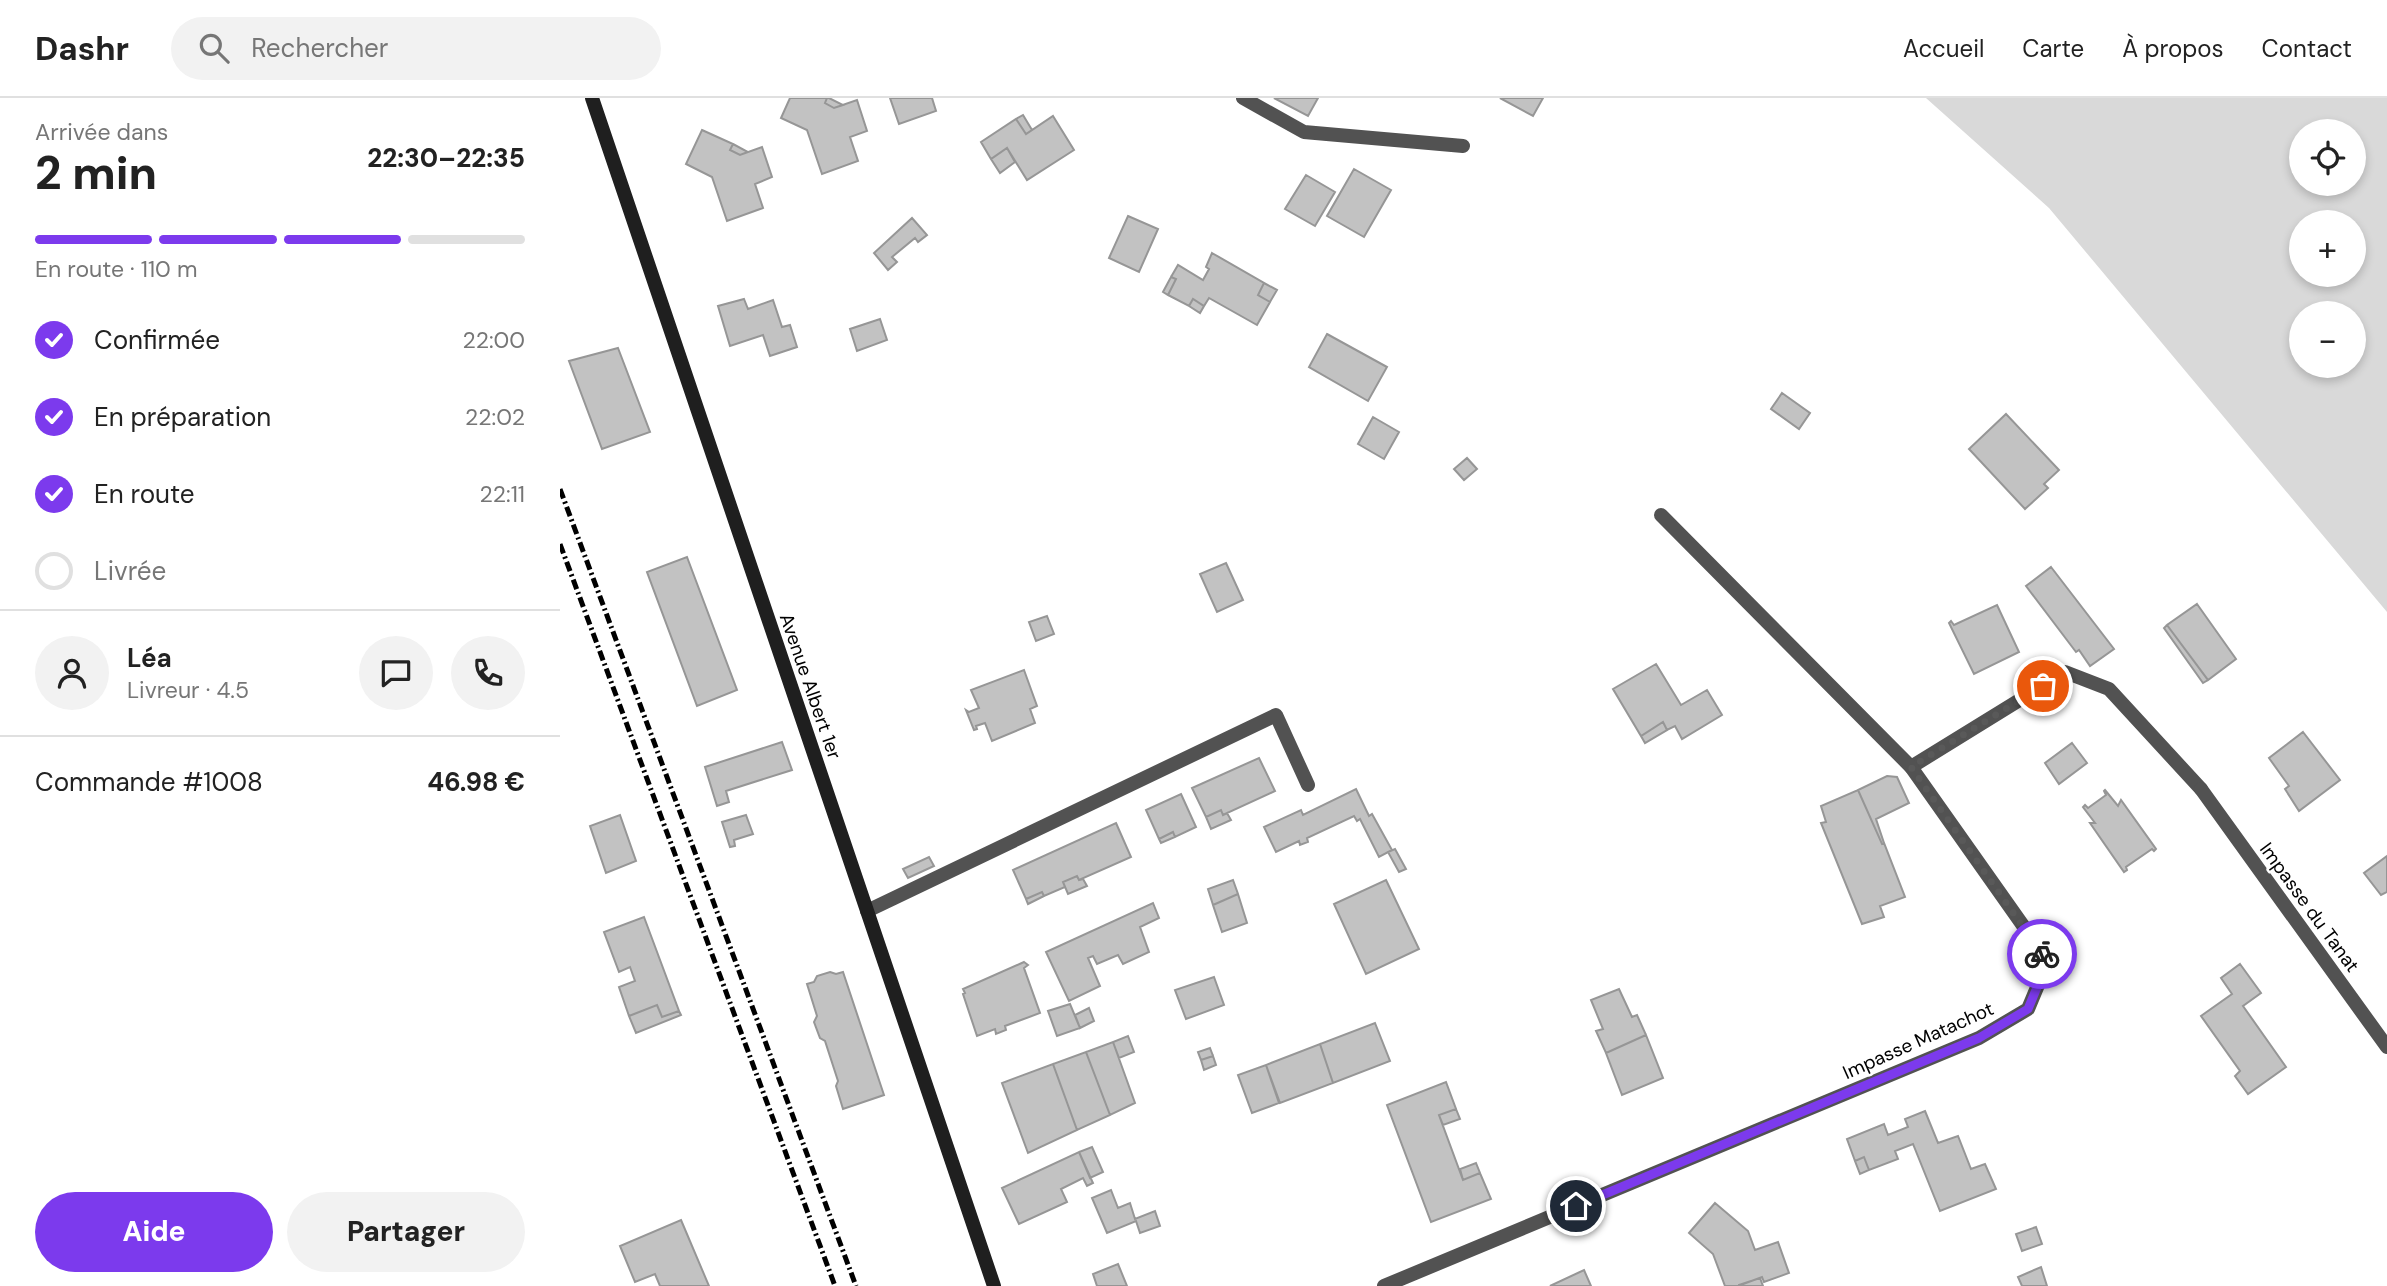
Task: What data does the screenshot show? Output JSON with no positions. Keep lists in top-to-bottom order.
{
  "streets": {
    "main road": ["Avenue Albert 1er"],
    "street": ["Impasse du Tanat", "Impasse Matachot"]
  },
  "crossings": [
    ["Impasse du Tanat", "Impasse Matachot"]
  ],
  "page": {
    "header": "Dashr",
    "search": "Rechercher",
    "nav": [
      "Accueil",
      "Carte",
      "À propos",
      "Contact"
    ],
    "heading": ["2 min", "Arrivée dans", "22:30–22:35"],
    "panel": [
      "Léa",
      "Livreur · 4.5",
      "Commande #1008",
      "46.98 €"
    ],
    "map_buttons": ["+", "−"],
    "bar": "En route · 110 m",
    "list": [
      ["Confirmée", "22:00"],
      ["En préparation", "22:02"],
      ["En route", "22:11"],
      "Livrée"
    ],
    "buttons": ["Aide", "Partager"]
  }
}
